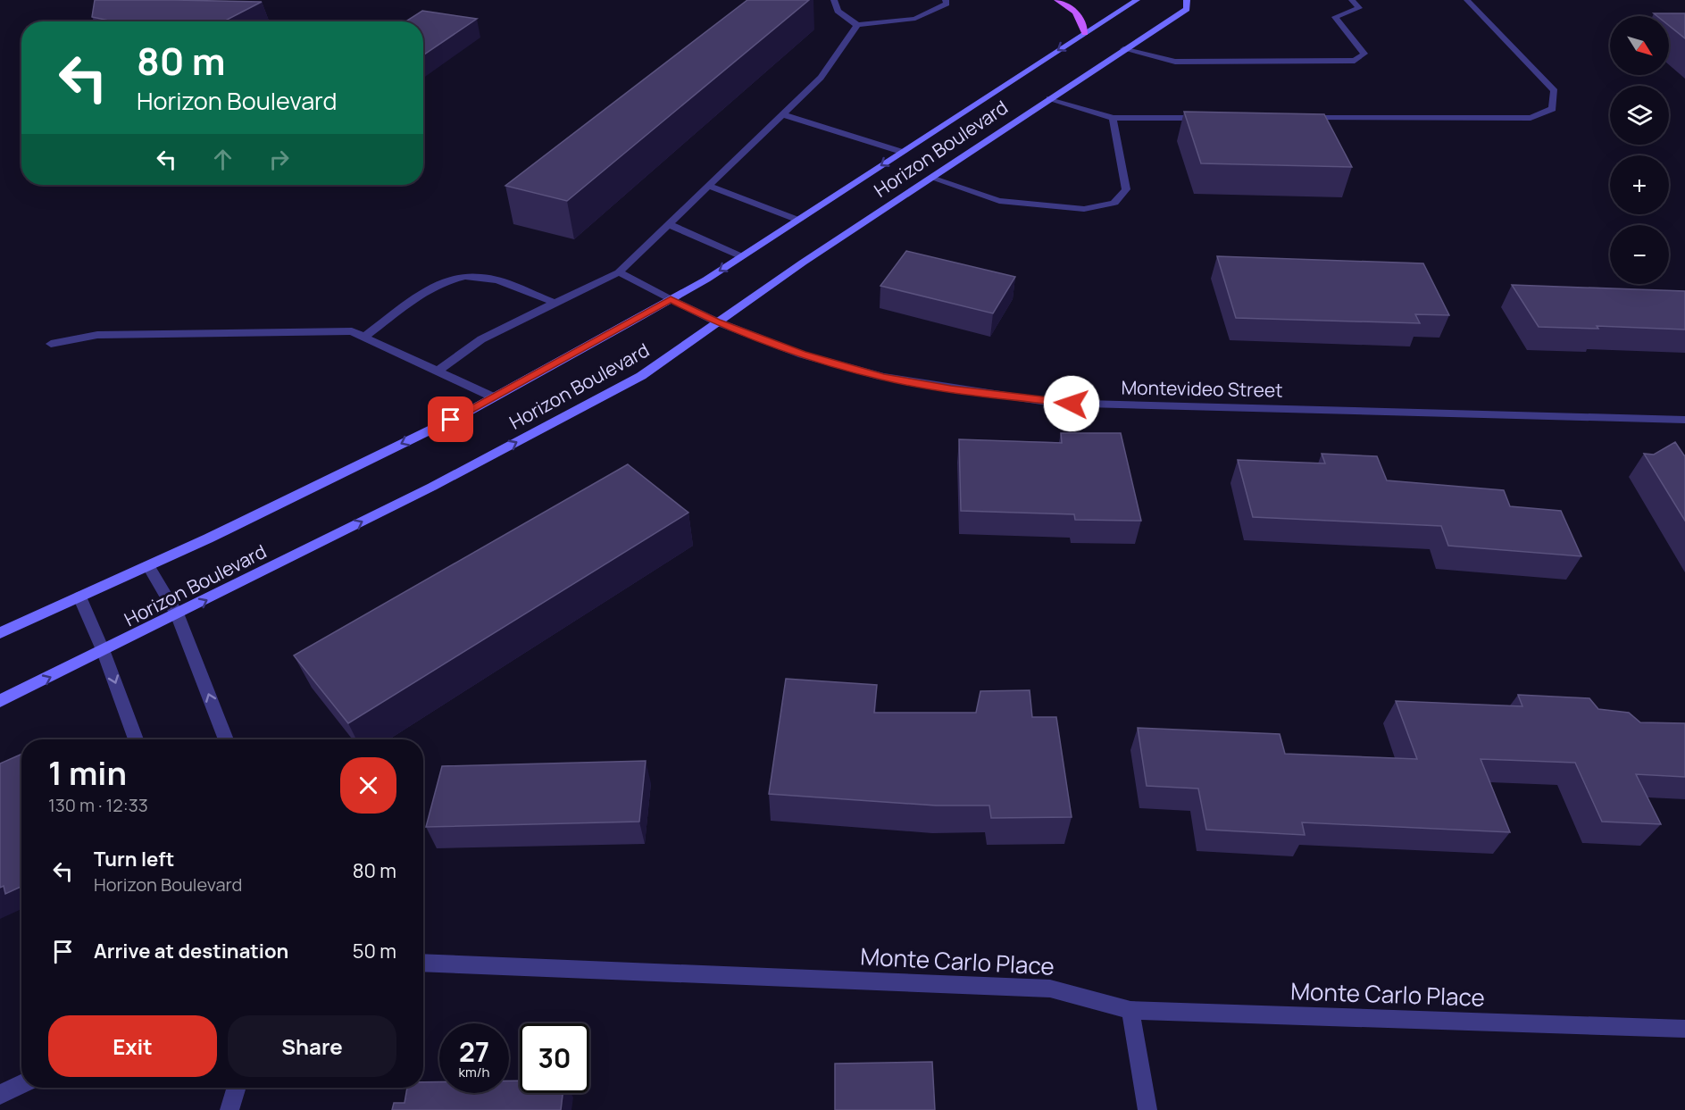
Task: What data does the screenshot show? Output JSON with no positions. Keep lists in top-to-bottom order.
{
  "streets": {
    "main road": ["Horizon Boulevard"],
    "street": ["Montevideo Street", "Monte Carlo Place"]
  },
  "crossings": [
    ["Horizon Boulevard", "Montevideo Street"]
  ],
  "north": "bottom right",
  "page": {
    "map_buttons": ["+", "−"],
    "turn": ["80 m", "Horizon Boulevard"],
    "heading": ["1 min", "130 m · 12:33"],
    "list": [
      {
        "name": "Turn left",
        "note": "Horizon Boulevard",
        "value": "80 m"
      },
      {
        "name": "Arrive at destination",
        "value": "50 m"
      }
    ],
    "buttons": ["Exit", "Share"],
    "speed": "27 km/h",
    "limit": "30"
  }
}
